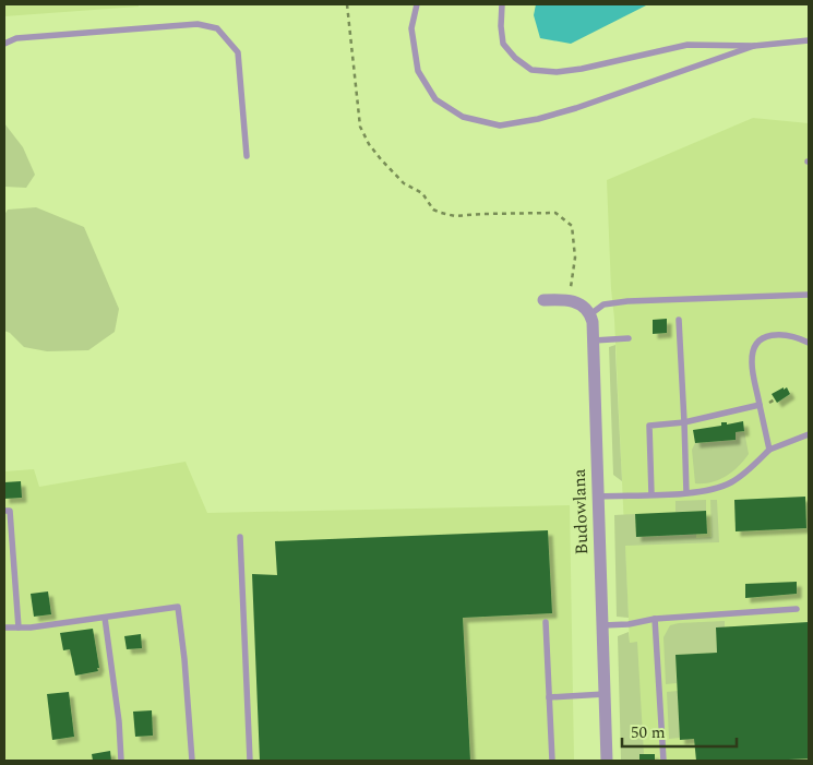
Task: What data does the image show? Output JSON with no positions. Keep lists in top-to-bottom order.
{
  "streets": {
    "street": ["Budowlana"]
  },
  "scale_bar": "50 m"
}
